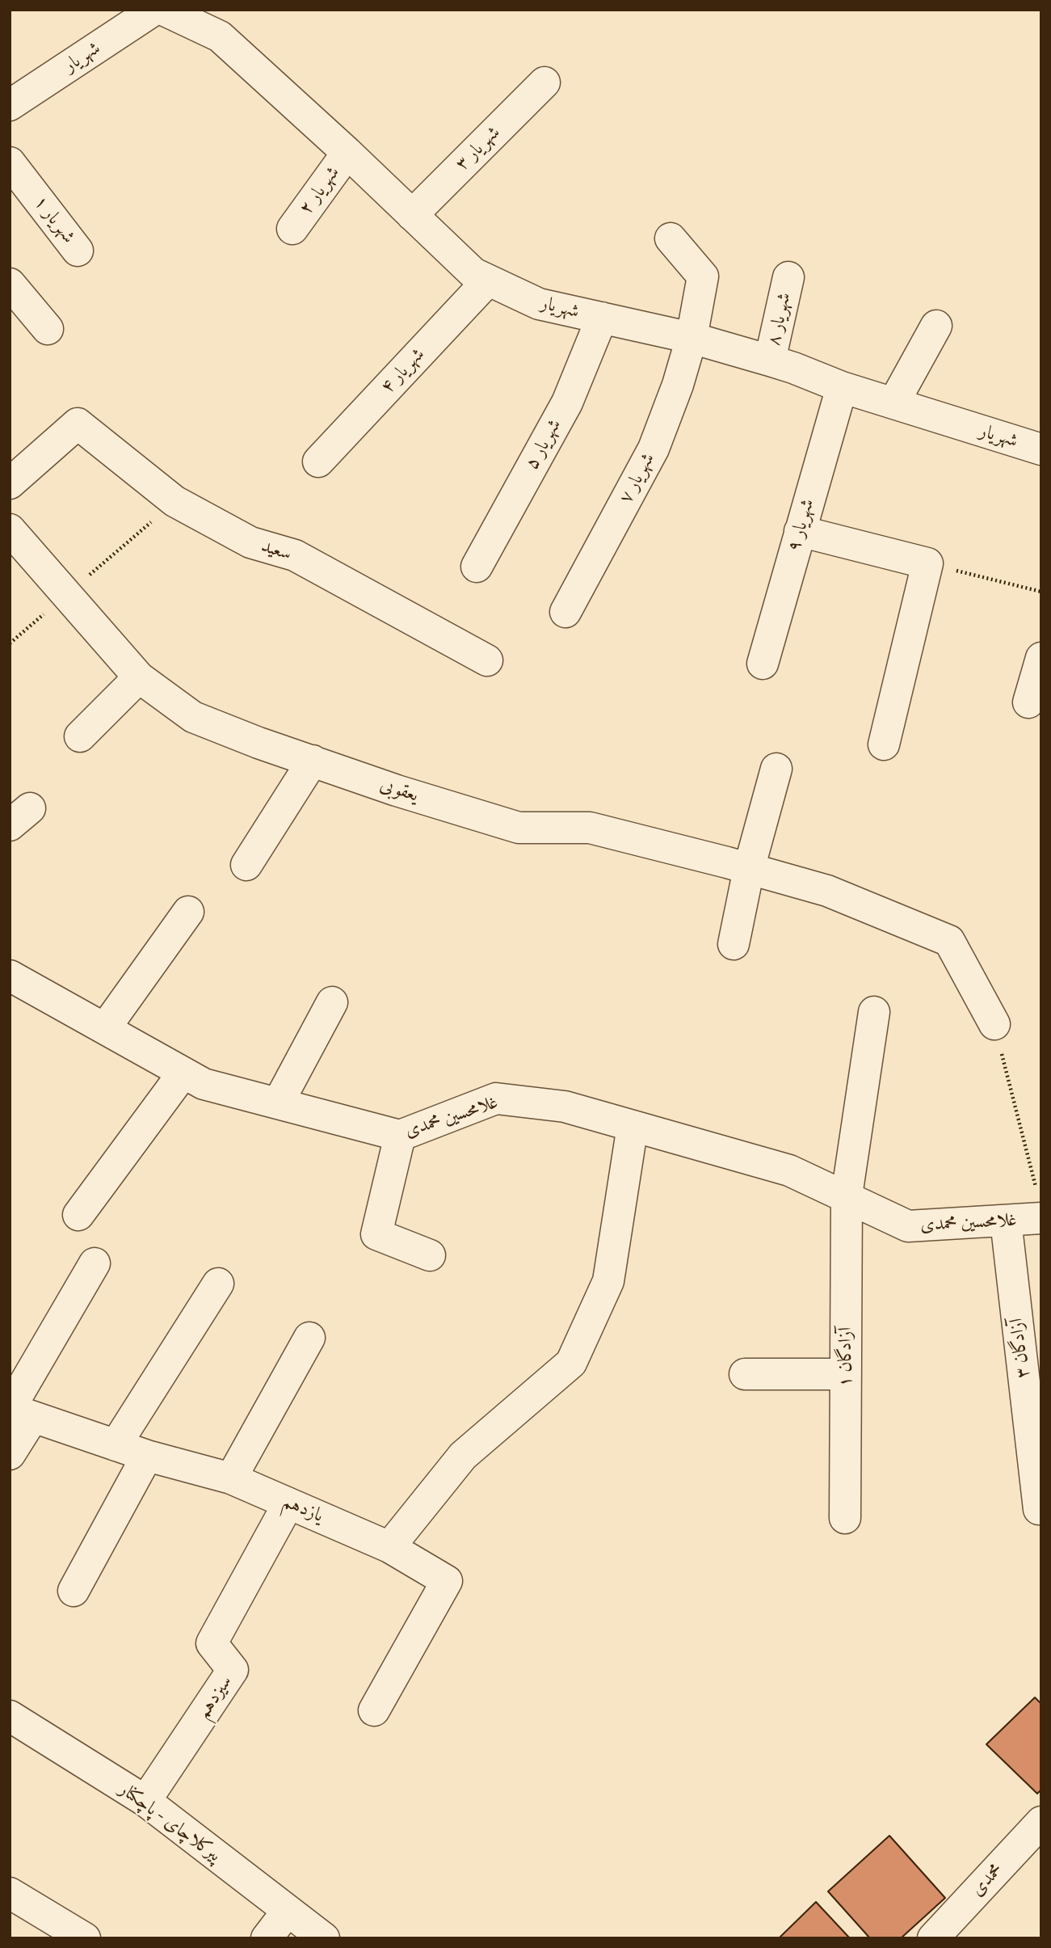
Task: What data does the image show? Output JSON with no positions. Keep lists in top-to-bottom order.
{
  "streets": {
    "street": [
      "شهریار",
      "شهریار ۳",
      "شهریار ۲",
      "شهریار ۱",
      "شهریار ۸",
      "شهریار ۴",
      "شهریار ۵",
      "شهریار ۷",
      "شهریار ۹",
      "سعید",
      "یعقوبی",
      "غلامحسین محمدی",
      "آزادگان ۳",
      "آزادگان ۱",
      "یازدهم",
      "سیزدهم",
      "پیرکلاچای - پاچکنار",
      "محمدی"
    ]
  },
  "crossings": [
    ["شهریار", "شهریار ۳"],
    ["شهریار", "شهریار ۲"],
    ["شهریار", "شهریار ۸"],
    ["شهریار", "شهریار ۴"],
    ["شهریار", "شهریار ۵"],
    ["شهریار", "شهریار ۷"],
    ["شهریار", "شهریار ۹"],
    ["غلامحسین محمدی", "آزادگان ۳"],
    ["غلامحسین محمدی", "آزادگان ۱"],
    ["یازدهم", "سیزدهم"],
    ["سیزدهم", "پیرکلاچای - پاچکنار"]
  ]
}
